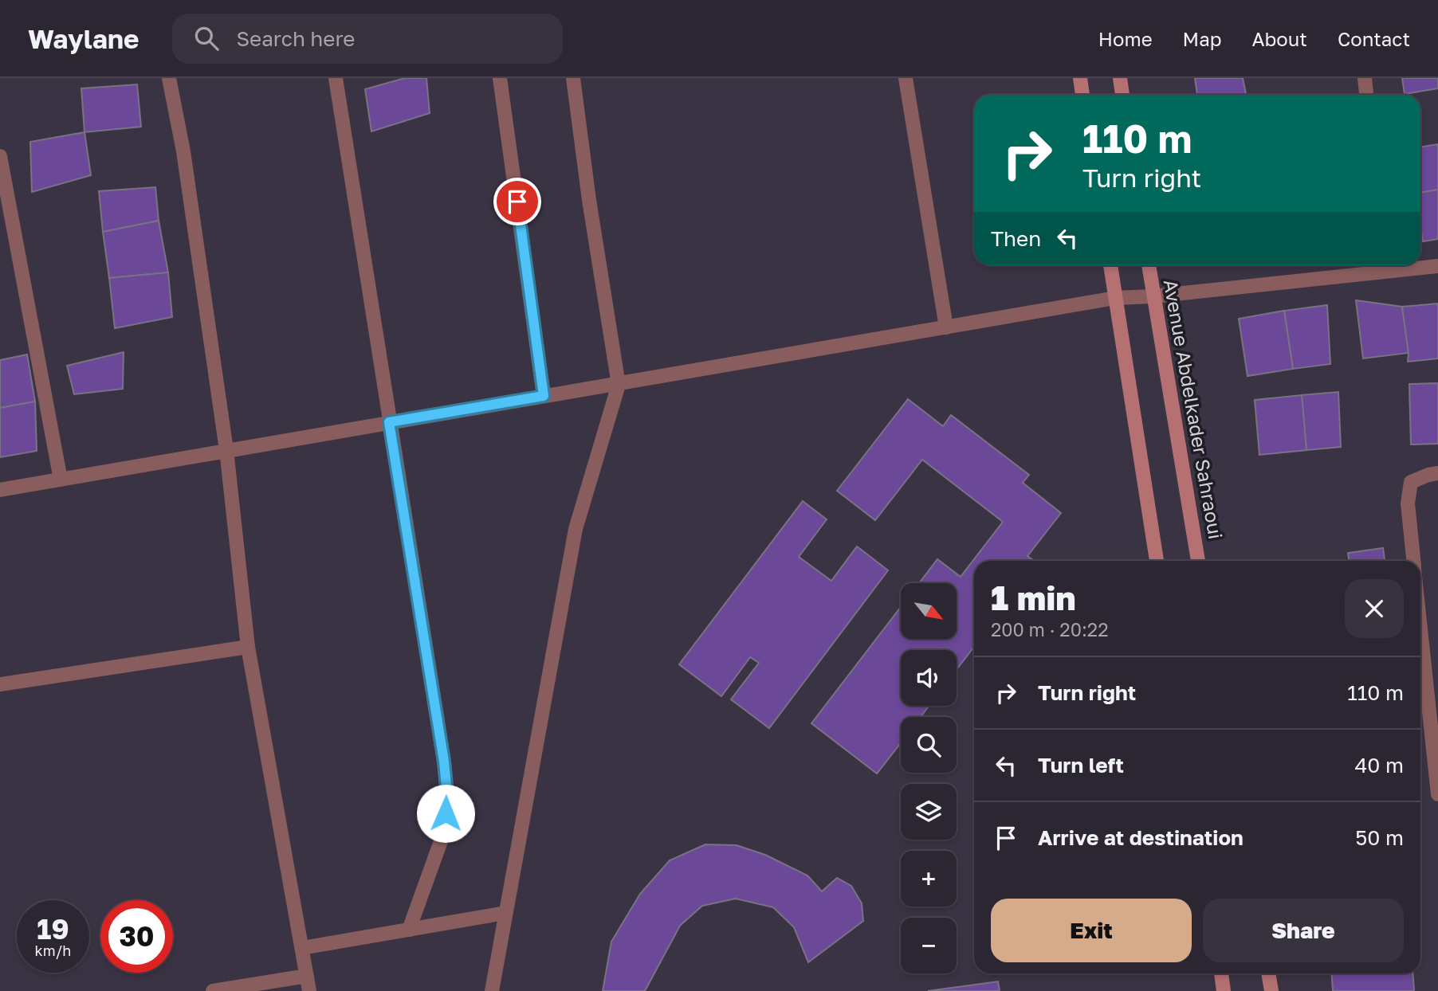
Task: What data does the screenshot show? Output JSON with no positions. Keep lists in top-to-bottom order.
{
  "streets": {
    "main road": ["Avenue Abdelkader Sahraoui"]
  },
  "north": "bottom right",
  "page": {
    "header": "Waylane",
    "search": "Search here",
    "nav": [
      "Home",
      "Map",
      "About",
      "Contact"
    ],
    "turn": ["110 m", "Turn right"],
    "then": "Then",
    "heading": ["1 min", "200 m · 20:22"],
    "map_buttons": ["+", "−"],
    "list": [
      {
        "name": "Turn right",
        "value": "110 m"
      },
      {
        "name": "Turn left",
        "value": "40 m"
      },
      {
        "name": "Arrive at destination",
        "value": "50 m"
      }
    ],
    "buttons": ["Exit", "Share"],
    "speed": "19 km/h",
    "limit": "30"
  }
}
